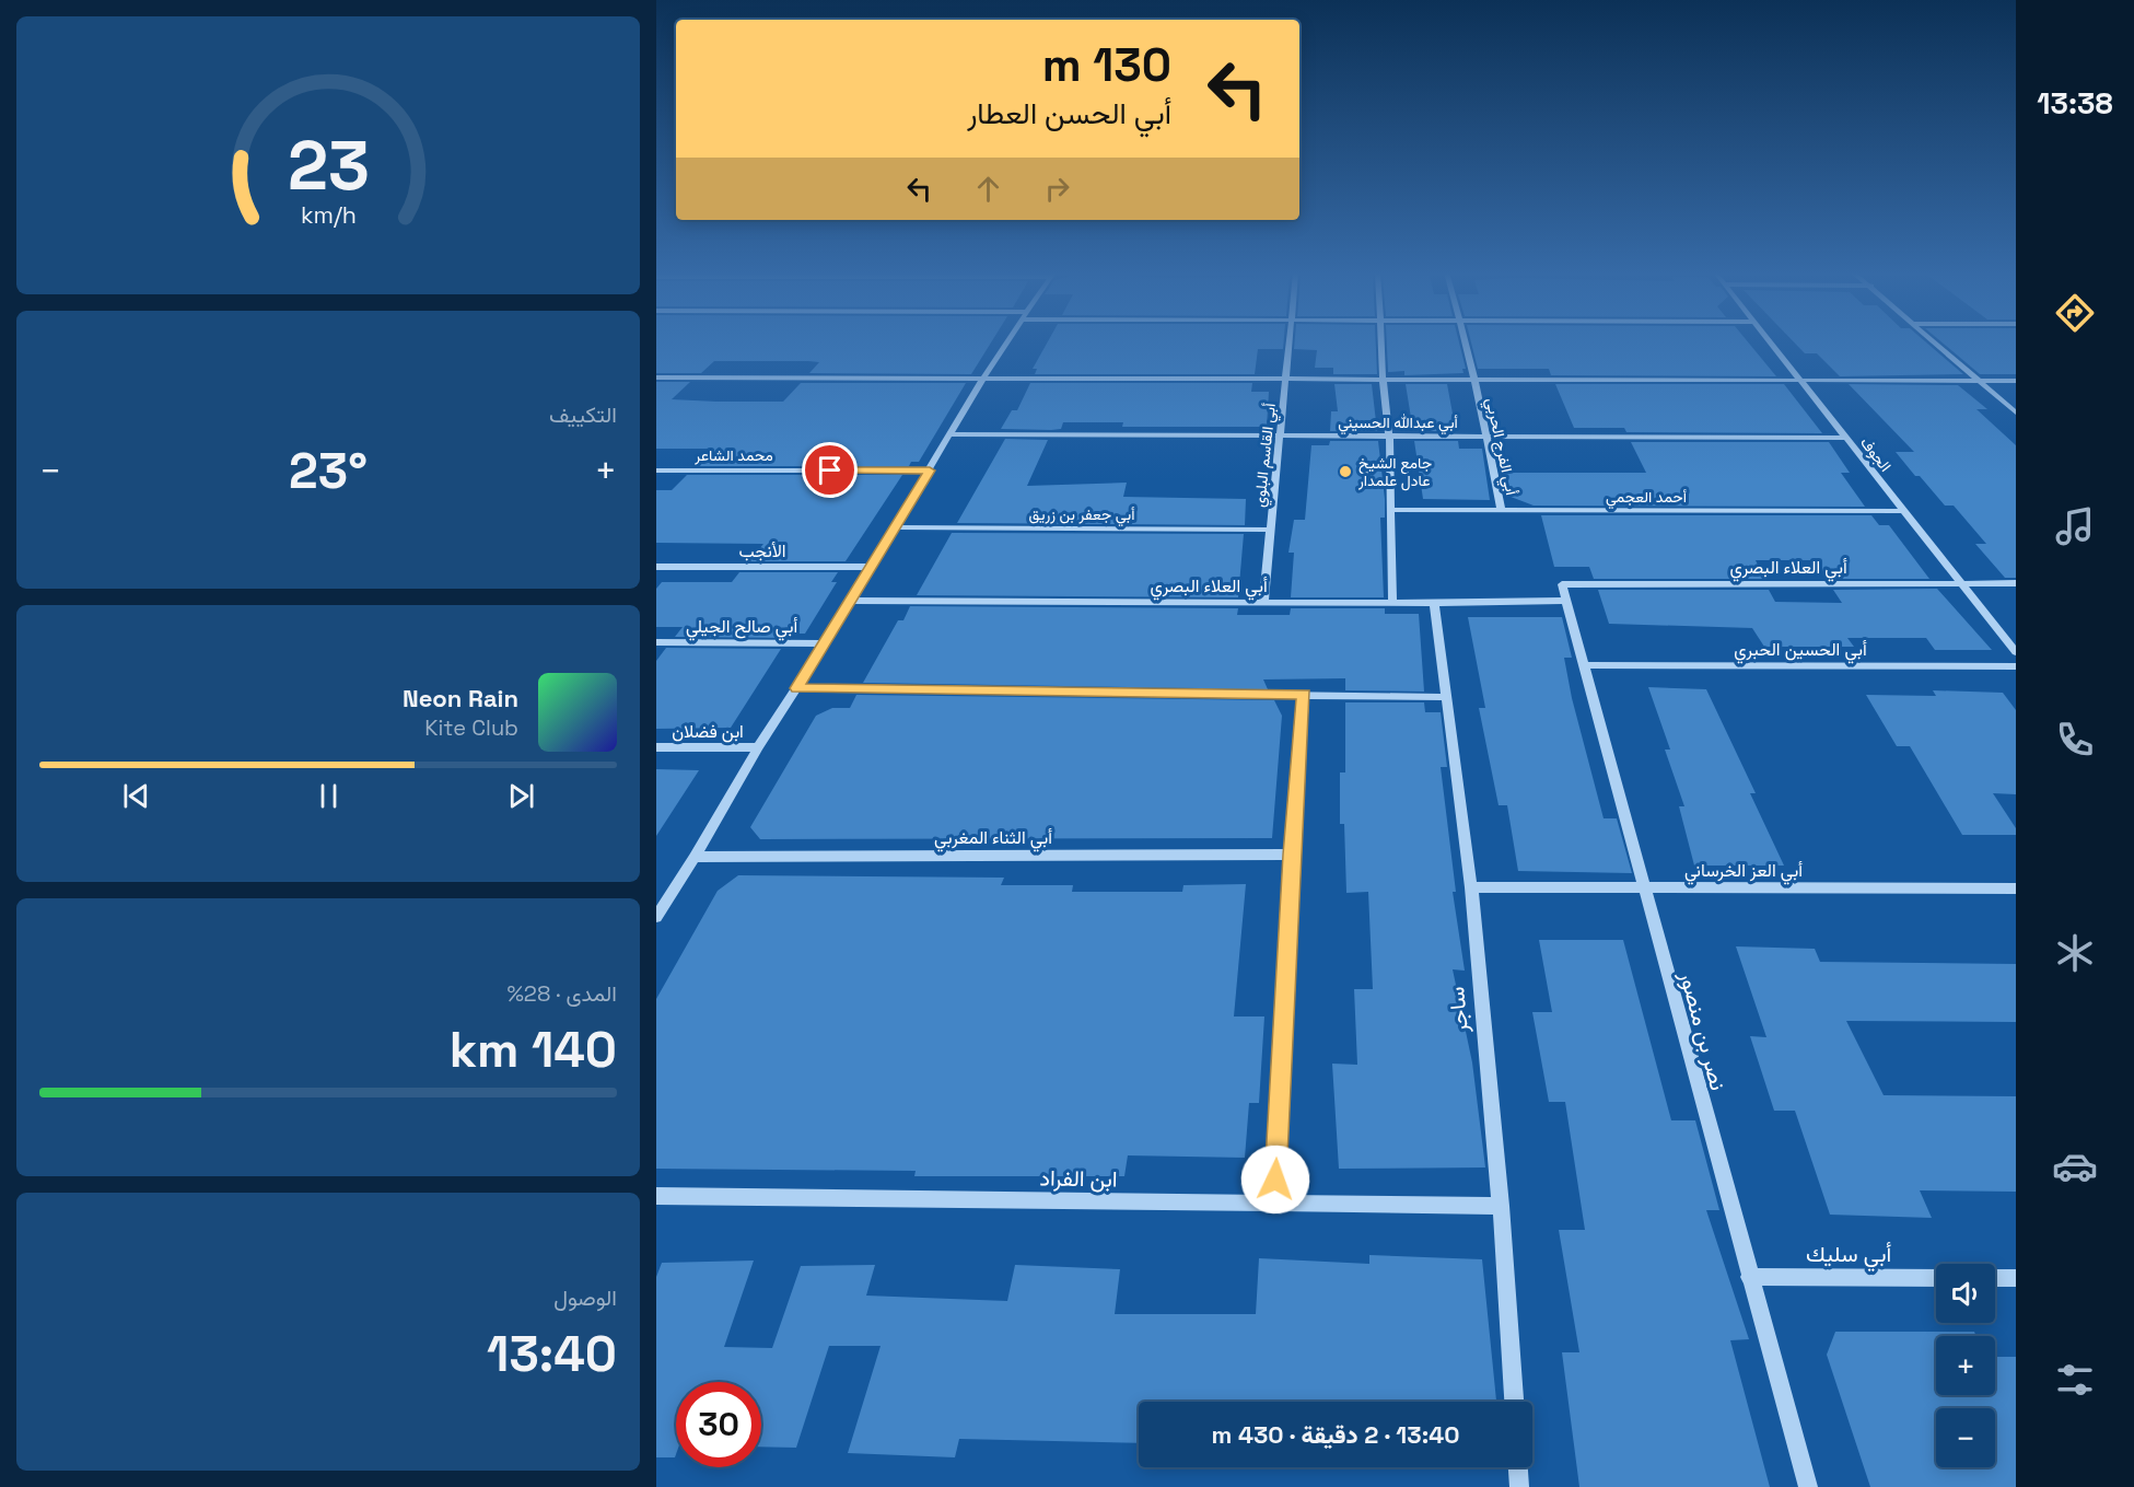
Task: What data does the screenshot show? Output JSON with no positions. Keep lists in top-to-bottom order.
{
  "streets": {
    "street": [
      "أبي عبدالله الحسيني",
      "أبي الفرج الحربي",
      "الجوف",
      "محمد الشاعر",
      "أبي القاسم البلوي",
      "أحمد العجمي",
      "أبي جعفر بن زريق",
      "الأنجب",
      "أبي العلاء البصري",
      "أبي صالح الجيلي",
      "أبي الحسين الحبري",
      "ابن فضلان",
      "أبي الثناء المغربي",
      "أبي العز الخرساني",
      "ساجر",
      "نصر بن منصور",
      "ابن الفراد",
      "أبي سليك"
    ]
  },
  "crossings": [
    ["أبي عبدالله الحسيني", "أبي الفرج الحربي"],
    ["أبي عبدالله الحسيني", "الجوف"],
    ["أبي عبدالله الحسيني", "أبي القاسم البلوي"],
    ["أبي الفرج الحربي", "أحمد العجمي"],
    ["الجوف", "أحمد العجمي"],
    ["الجوف", "أبي العلاء البصري"],
    ["أبي القاسم البلوي", "أبي جعفر بن زريق"],
    ["أبي القاسم البلوي", "أبي العلاء البصري"],
    ["أبي العلاء البصري", "ساجر"],
    ["أبي العلاء البصري", "نصر بن منصور"],
    ["أبي الحسين الحبري", "نصر بن منصور"],
    ["أبي العز الخرساني", "ساجر"],
    ["أبي العز الخرساني", "نصر بن منصور"],
    ["ساجر", "ابن الفراد"],
    ["نصر بن منصور", "أبي سليك"]
  ],
  "places": ["جامع الشيخ عادل علمدار"],
  "page": {
    "tabs": "13:38",
    "turn": ["130 m", "أبي الحسن العطار"],
    "tile": [
      "التكييف",
      ["المدى · 28%", "140 km"],
      ["الوصول", "13:40"]
    ],
    "heat": ["−", "23°", "+"],
    "song": ["Neon Rain", "Kite Club"],
    "map_buttons": ["+", "−"],
    "limit": "30",
    "trip": "13:40 · 2 دقيقة · 430 m",
    "gauge": ["23", "km/h"]
  }
}
